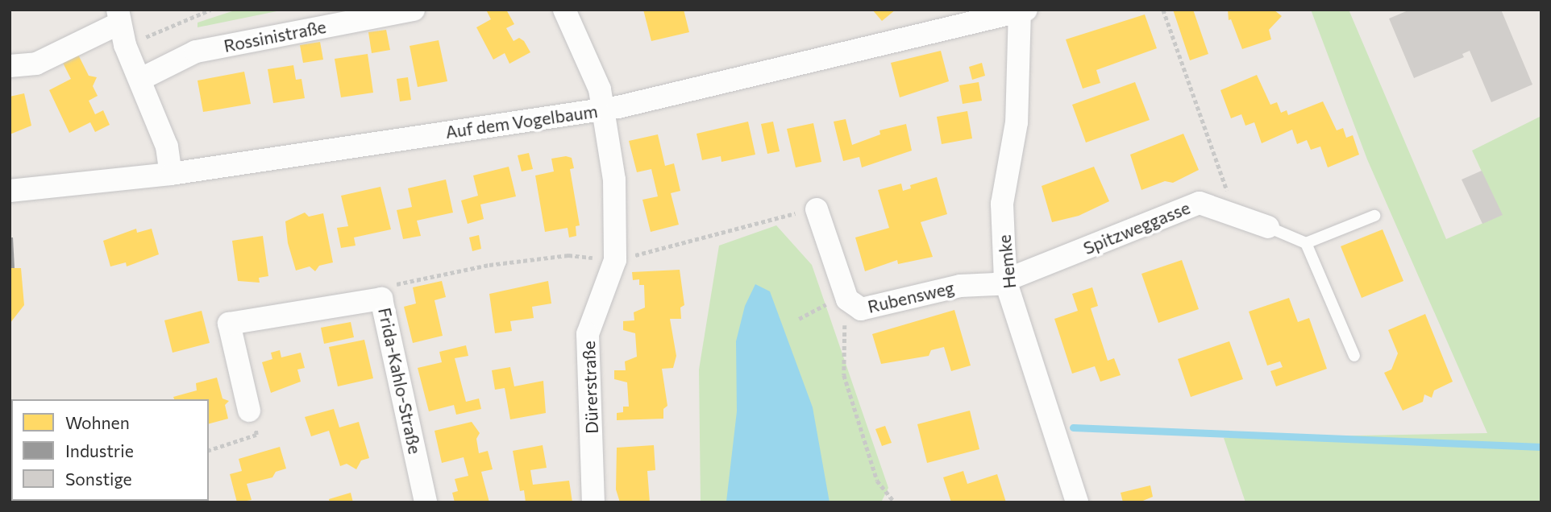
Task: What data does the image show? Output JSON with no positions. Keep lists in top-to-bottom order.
{
  "streets": {
    "street": [
      "Rossinistraße",
      "Auf dem Vogelbaum",
      "Spitzweggasse",
      "Hemke",
      "Rubensweg",
      "Frida-Kahlo-Straße",
      "Dürerstraße"
    ]
  },
  "crossings": [
    ["Auf dem Vogelbaum", "Hemke"],
    ["Auf dem Vogelbaum", "Dürerstraße"],
    ["Spitzweggasse", "Hemke"],
    ["Spitzweggasse", "Rubensweg"],
    ["Hemke", "Rubensweg"]
  ],
  "legend": ["Wohnen", "Industrie", "Sonstige"]
}
